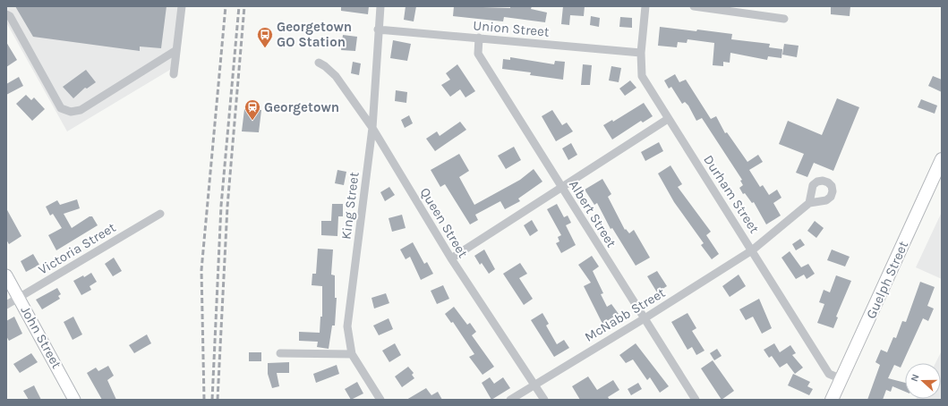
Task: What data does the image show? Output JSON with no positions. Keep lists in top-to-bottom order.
{
  "streets": {
    "main road": ["Guelph Street"],
    "street": [
      "Union Street",
      "Durham Street",
      "King Street",
      "Albert Street",
      "Queen Street",
      "Victoria Street",
      "McNabb Street",
      "John Street"
    ]
  },
  "crossings": [
    ["Union Street", "Durham Street"],
    ["Union Street", "King Street"],
    ["Union Street", "Albert Street"],
    ["Durham Street", "Guelph Street"],
    ["Durham Street", "McNabb Street"],
    ["King Street", "Queen Street"],
    ["Albert Street", "McNabb Street"],
    ["Queen Street", "McNabb Street"],
    ["Victoria Street", "John Street"]
  ],
  "places": {
    "bus stop": ["Georgetown GO Station"],
    "station": ["Georgetown"]
  },
  "north": "left"
}
